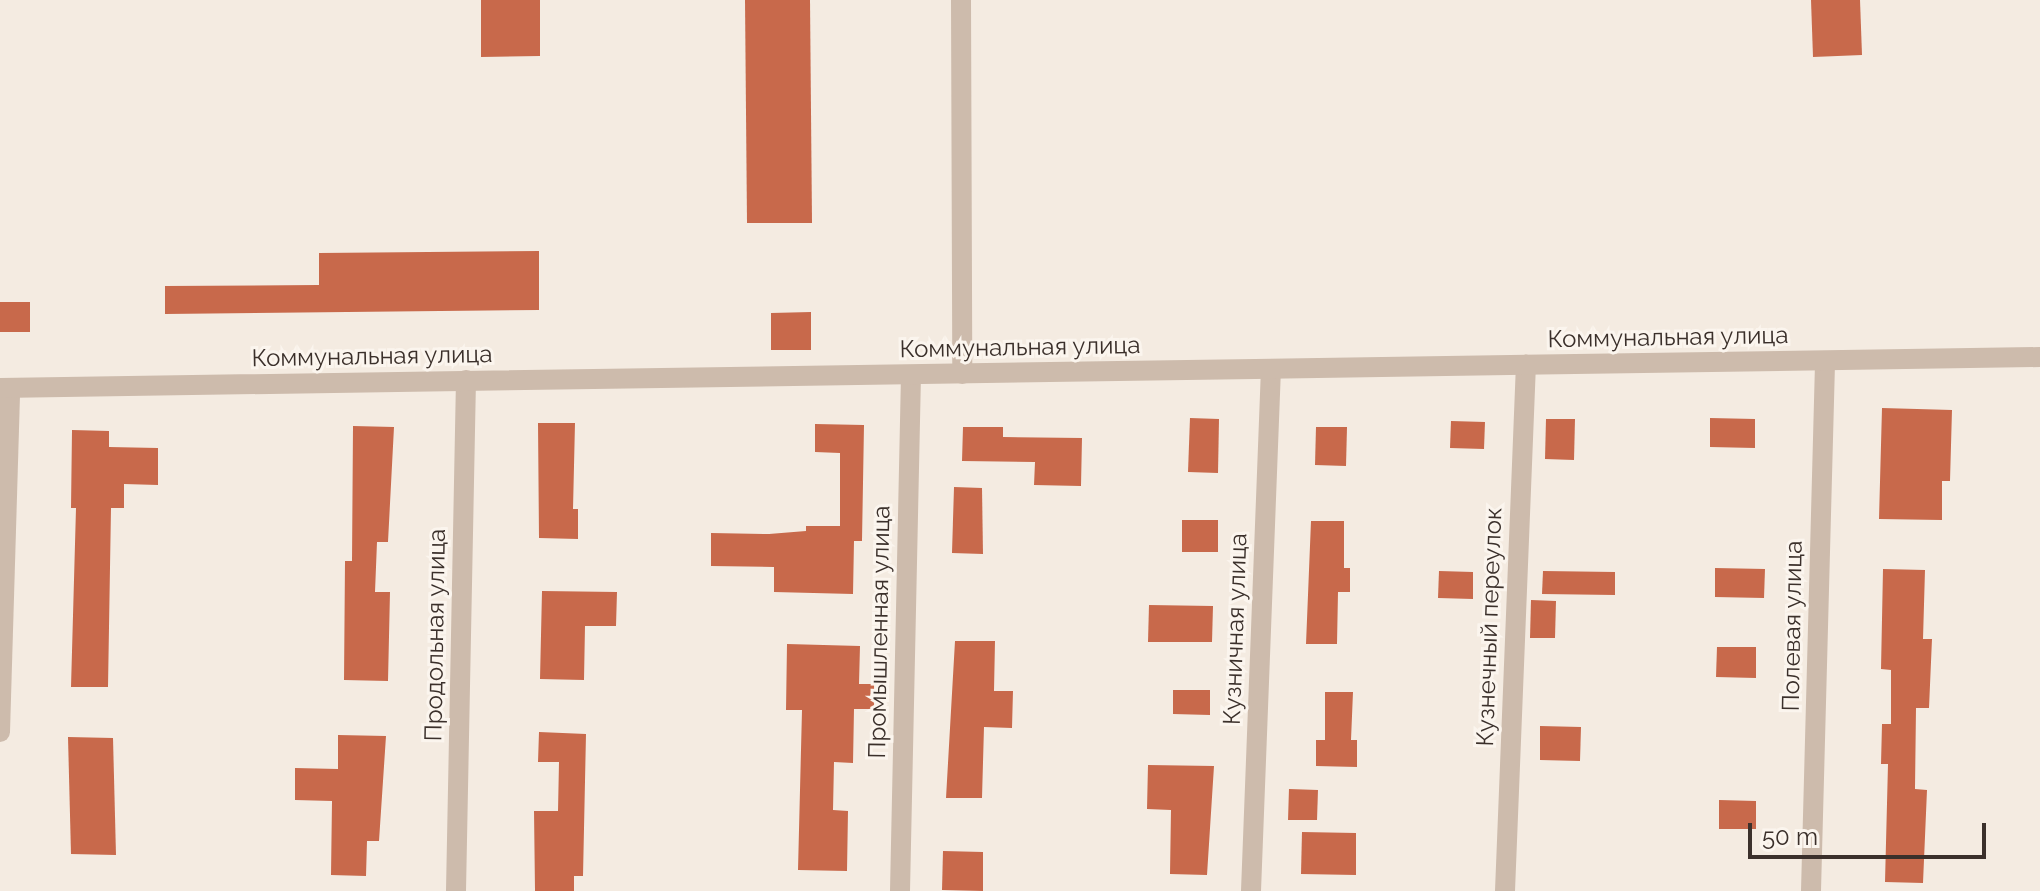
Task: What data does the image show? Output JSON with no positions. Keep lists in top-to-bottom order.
{
  "streets": {
    "street": [
      "Коммунальная улица",
      "Полевая улица",
      "Кузнечный переулок",
      "Кузничная улица",
      "Промышленная улица",
      "Продольная улица"
    ]
  },
  "crossings": [
    ["Коммунальная улица", "Полевая улица"],
    ["Коммунальная улица", "Кузнечный переулок"],
    ["Коммунальная улица", "Кузничная улица"],
    ["Коммунальная улица", "Промышленная улица"],
    ["Коммунальная улица", "Продольная улица"]
  ],
  "scale_bar": "50 m"
}
